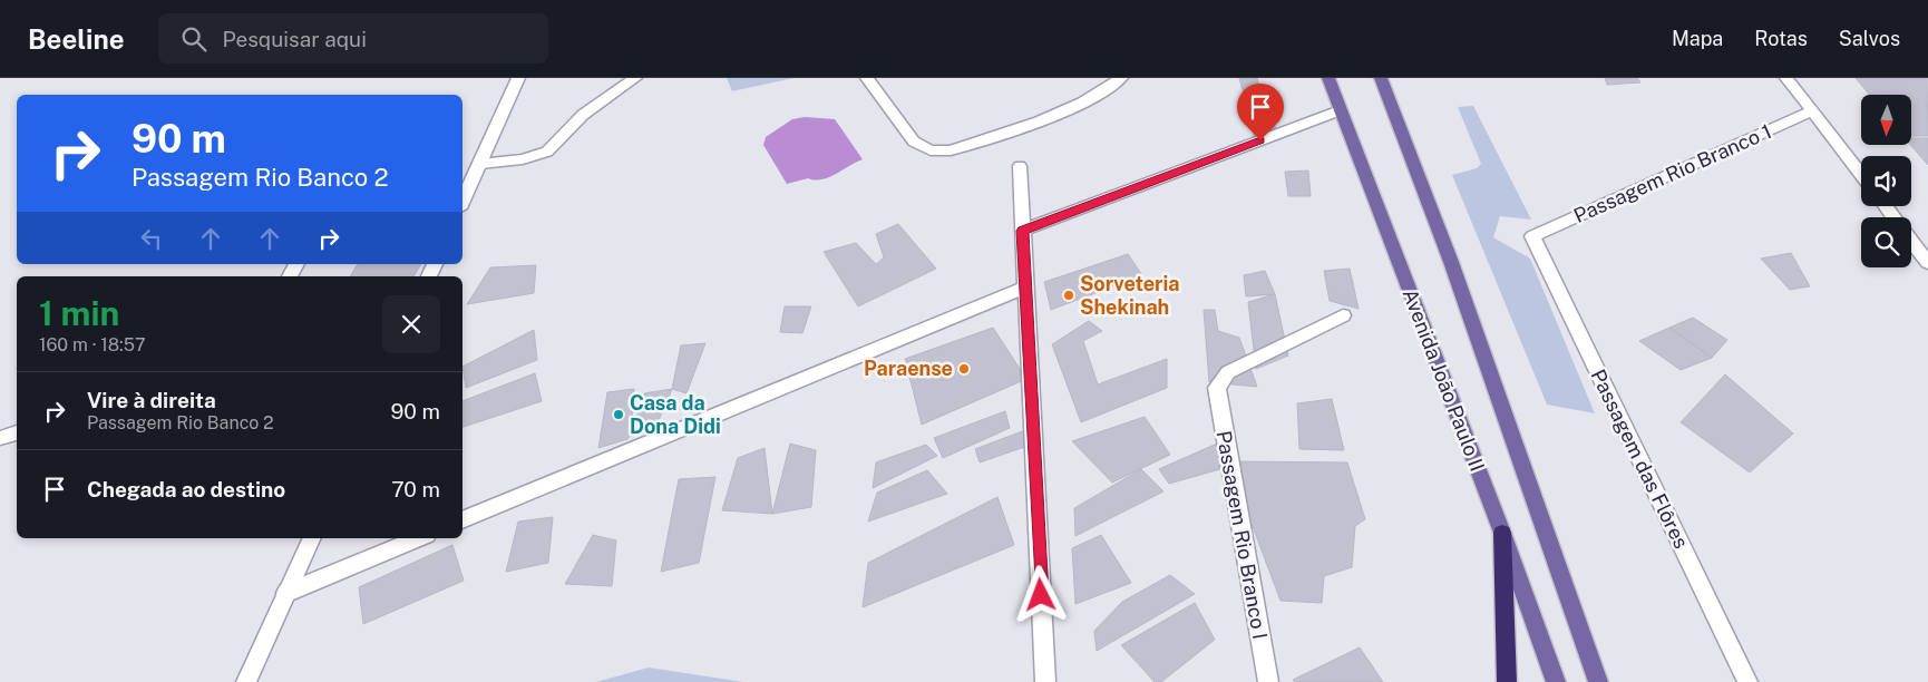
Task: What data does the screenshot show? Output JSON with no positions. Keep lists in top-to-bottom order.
{
  "streets": {
    "main road": ["Avenida João Paulo II"],
    "street": ["Passagem Rio Branco 1", "Passagem das Flôres", "Passagem Rio Branco I"]
  },
  "crossings": [
    ["Passagem Rio Branco 1", "Passagem das Flôres"]
  ],
  "places": ["Sorveteria Shekinah", "Paraense", "Casa da Dona Didi"],
  "north": "bottom",
  "page": {
    "header": "Beeline",
    "search": "Pesquisar aqui",
    "nav": ["Mapa", "Rotas", "Salvos"],
    "turn": ["90 m", "Passagem Rio Banco 2"],
    "heading": ["1 min", "160 m · 18:57"],
    "list": [
      {
        "name": "Vire à direita",
        "note": "Passagem Rio Banco 2",
        "value": "90 m"
      },
      {
        "name": "Chegada ao destino",
        "value": "70 m"
      }
    ]
  }
}
